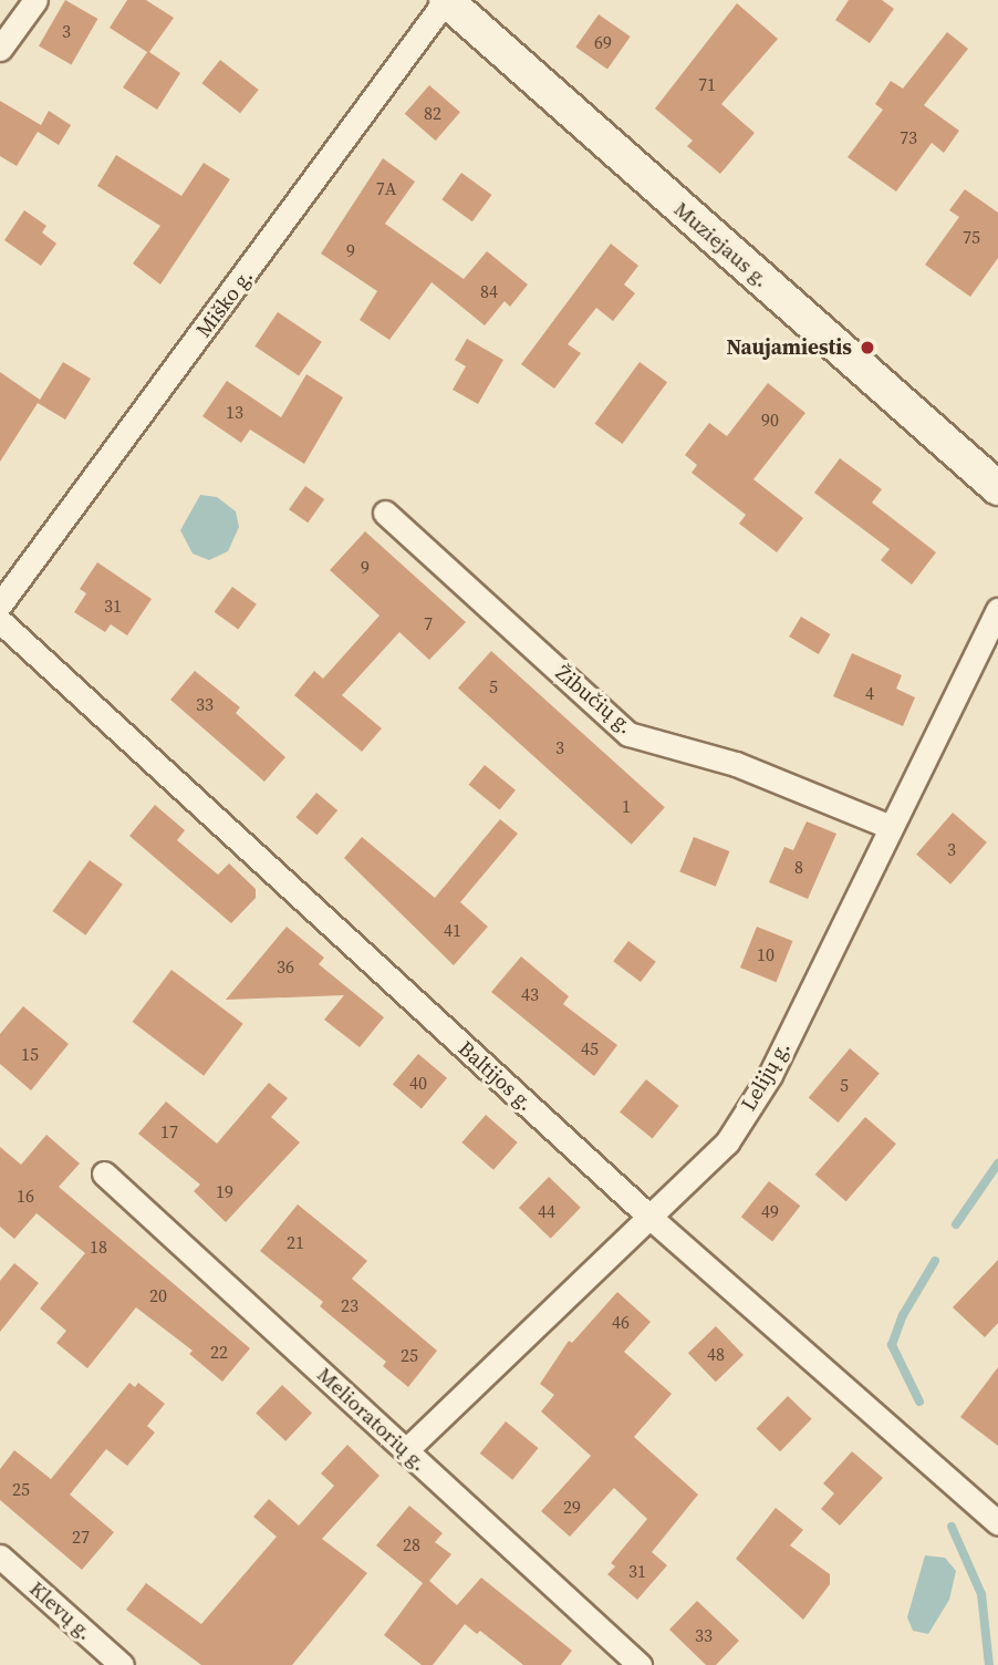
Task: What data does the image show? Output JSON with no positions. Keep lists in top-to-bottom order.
{
  "streets": {
    "main road": ["Muziejaus g."],
    "street": [
      "Miško g.",
      "Žibučių g.",
      "Baltijos g.",
      "Lelijų g.",
      "Melioratorių g.",
      "Klevų g."
    ]
  },
  "crossings": [
    ["Muziejaus g.", "Miško g."],
    ["Žibučių g.", "Lelijų g."],
    ["Baltijos g.", "Lelijų g."],
    ["Lelijų g.", "Melioratorių g."]
  ],
  "places": ["Naujamiestis"],
  "house_numbers": [
    "3",
    "69",
    "71",
    "82",
    "73",
    "7A",
    "75",
    "9",
    "84",
    "13",
    "90",
    "9",
    "31",
    "7",
    "5",
    "4",
    "33",
    "3",
    "1",
    "3",
    "8",
    "41",
    "10",
    "36",
    "43",
    "45",
    "15",
    "40",
    "5",
    "17",
    "19",
    "16",
    "44",
    "49",
    "21",
    "18",
    "20",
    "23",
    "46",
    "22",
    "48",
    "25",
    "25",
    "29",
    "27",
    "28",
    "31",
    "33"
  ]
}
